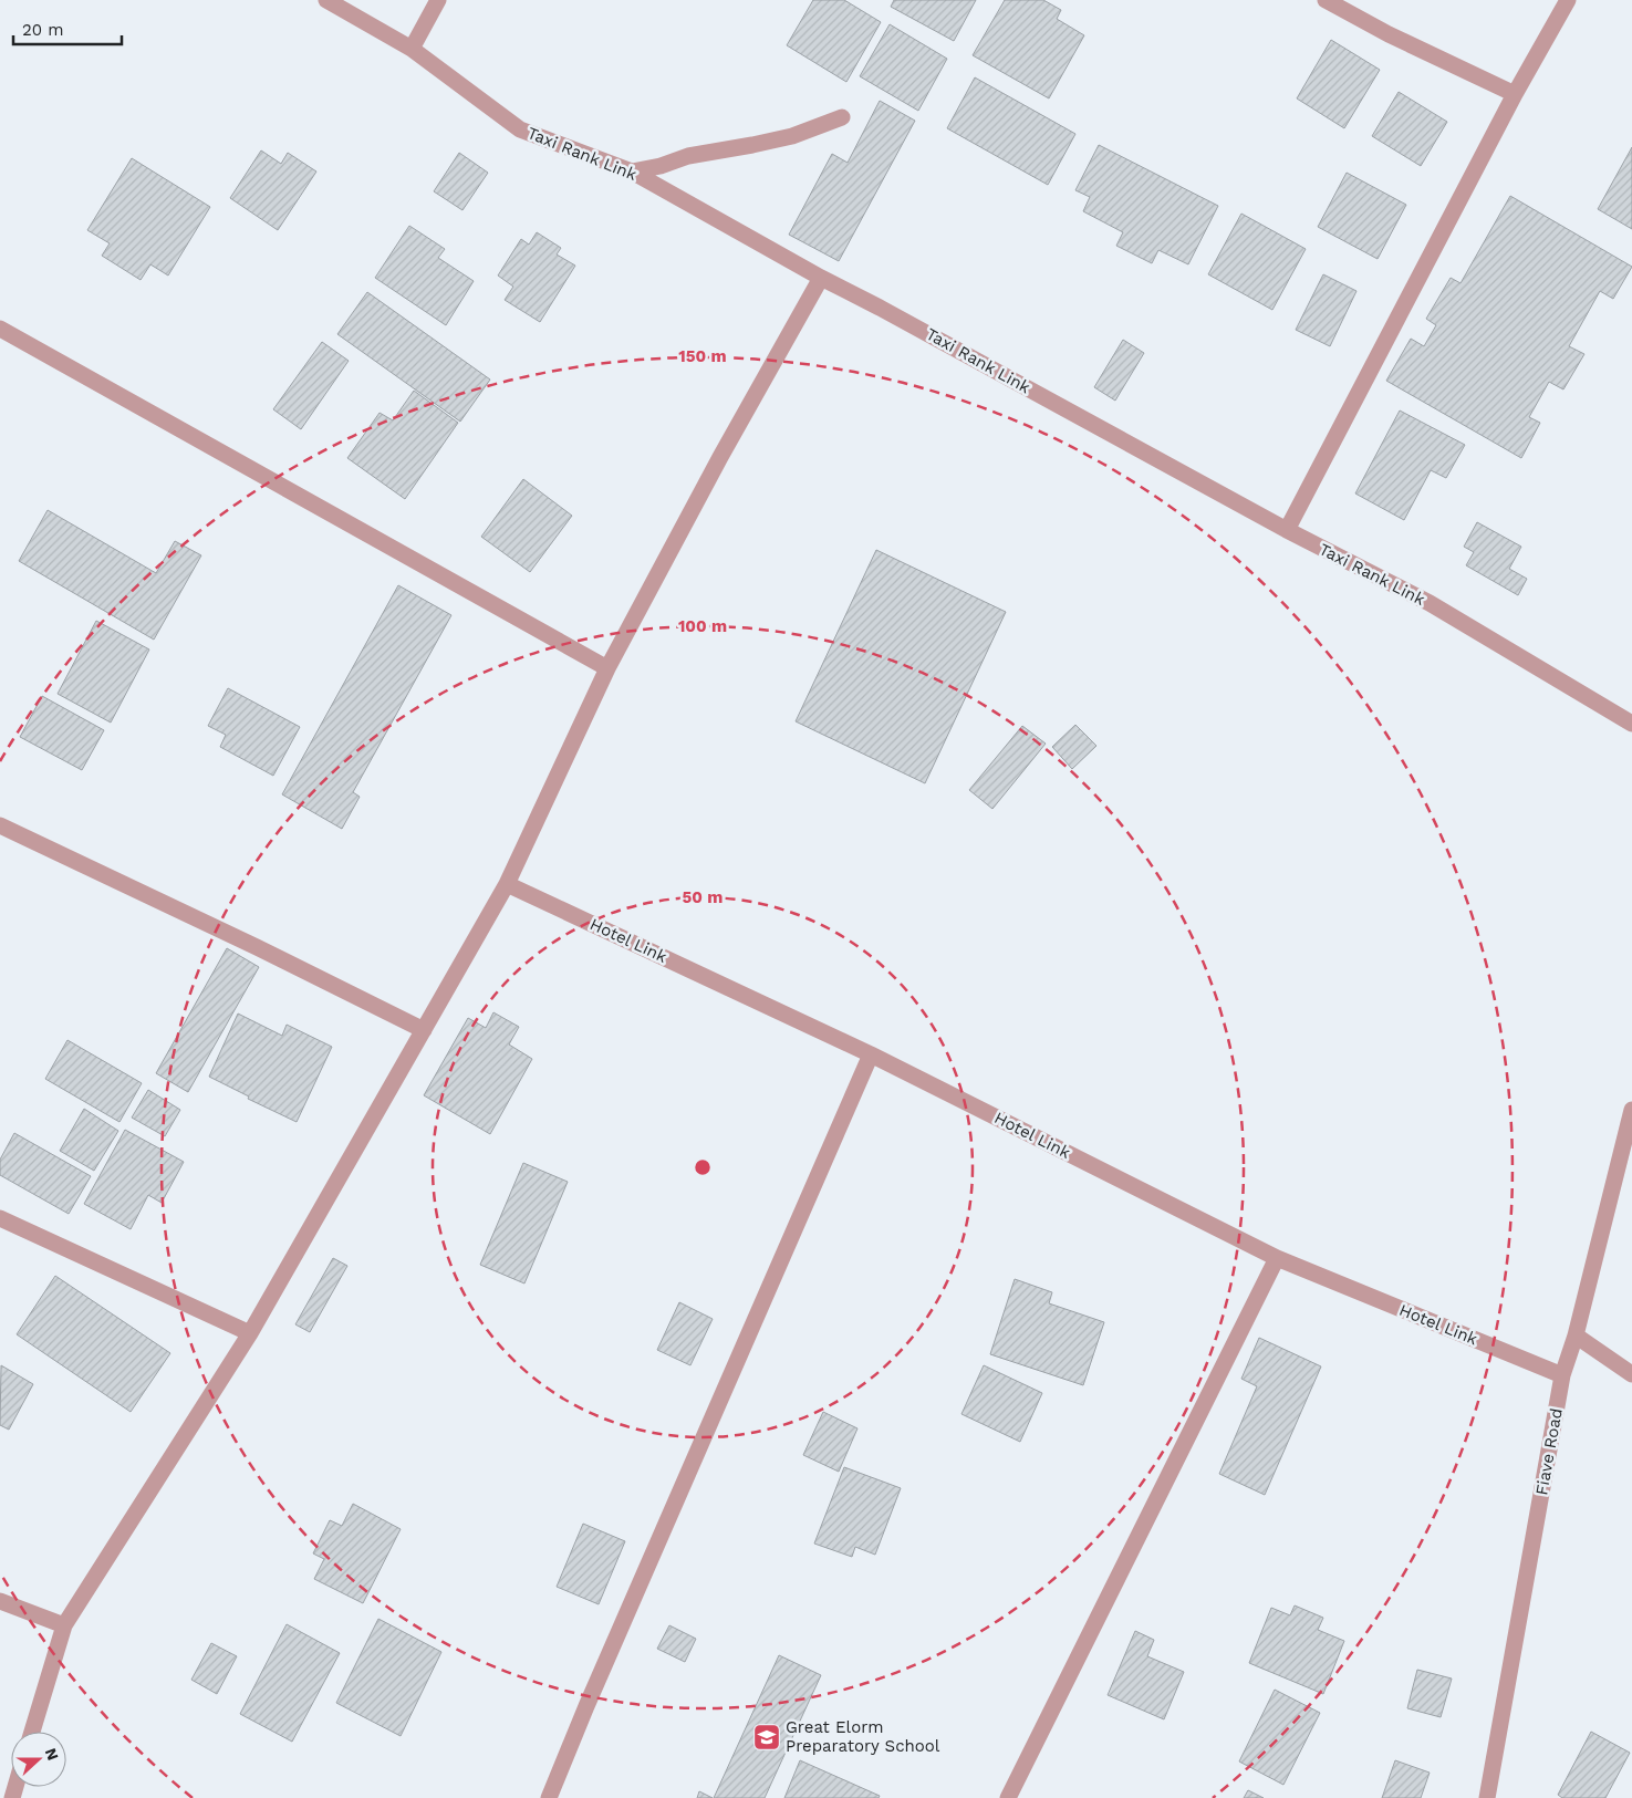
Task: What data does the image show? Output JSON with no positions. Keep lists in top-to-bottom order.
{
  "streets": {
    "street": ["Taxi Rank Link", "Hotel Link", "Fiave Road"]
  },
  "crossings": [
    ["Hotel Link", "Fiave Road"]
  ],
  "places": {
    "school or university": ["Great Elorm Preparatory School"]
  },
  "scale_bar": "20 m",
  "north": "right",
  "rings": ["150 m", "100 m", "50 m"]
}
